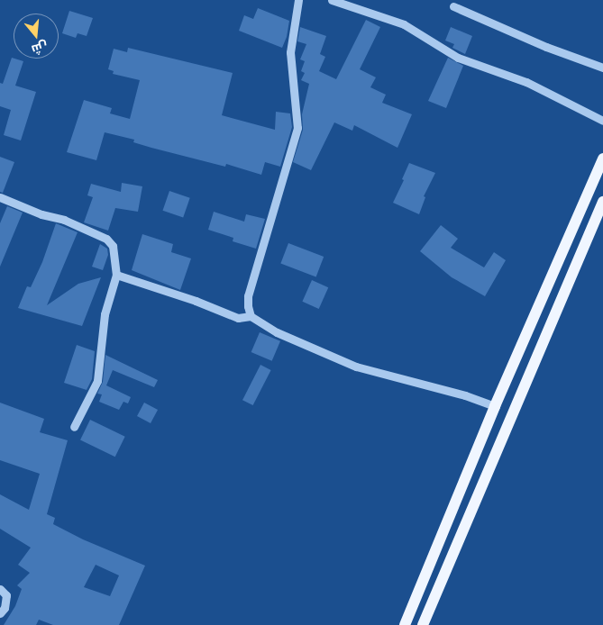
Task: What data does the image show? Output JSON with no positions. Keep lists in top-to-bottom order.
{
  "north": "bottom"
}
